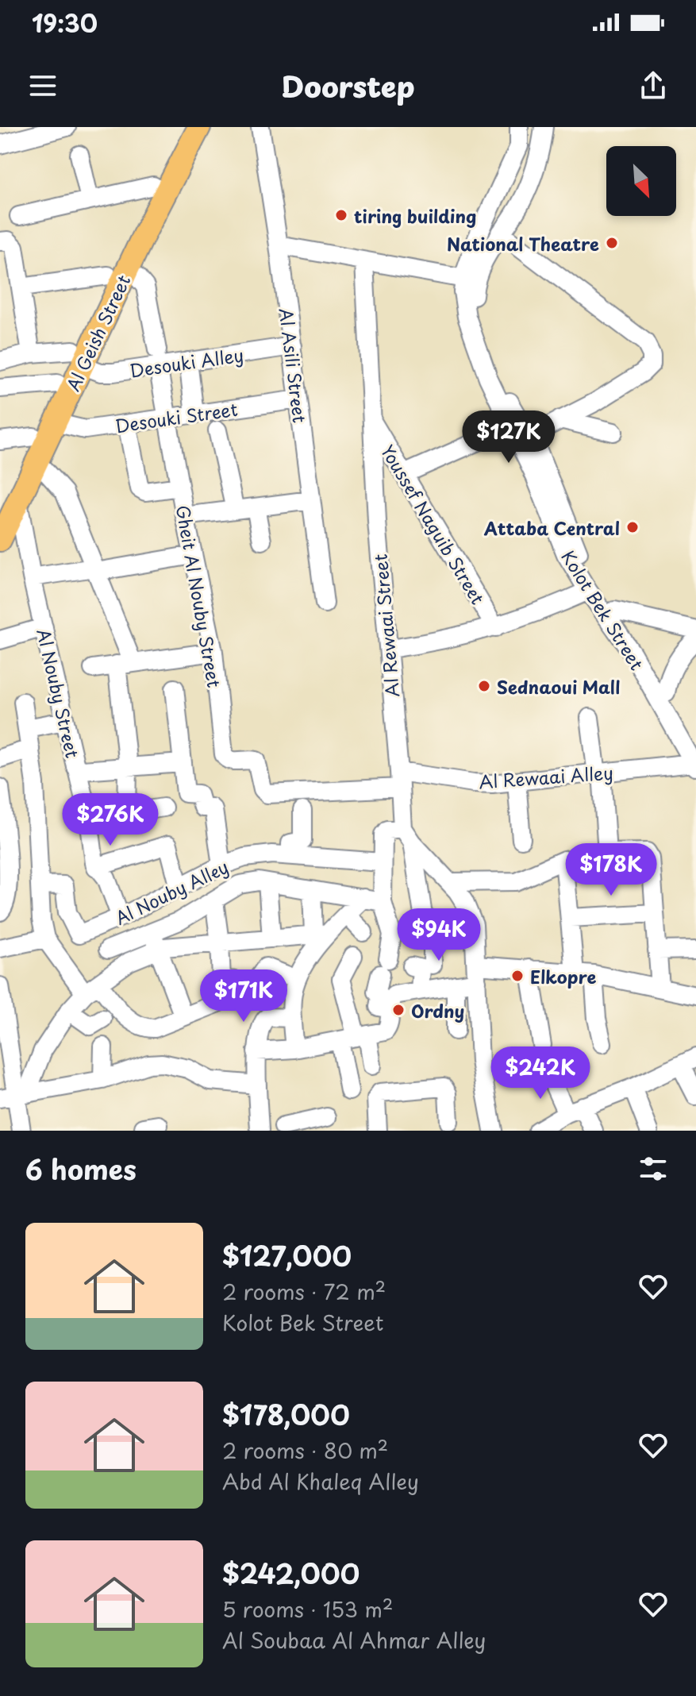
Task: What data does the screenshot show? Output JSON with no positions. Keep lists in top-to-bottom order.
{
  "streets": {
    "main road": ["Al Geish Street"],
    "street": [
      "Desouki Alley",
      "Al Asili Street",
      "Desouki Street",
      "Youssef Naguib Street",
      "Gheit Al Nouby Street",
      "Kolot Bek Street",
      "Al Rewaai Street",
      "Al Nouby Street",
      "Al Rewaai Alley",
      "Al Nouby Alley"
    ]
  },
  "crossings": [
    ["Al Geish Street", "Desouki Alley"],
    ["Al Geish Street", "Desouki Street"],
    ["Al Geish Street", "Gheit Al Nouby Street"],
    ["Al Geish Street", "Al Nouby Street"],
    ["Desouki Alley", "Al Asili Street"],
    ["Desouki Alley", "Gheit Al Nouby Street"],
    ["Al Asili Street", "Desouki Street"],
    ["Desouki Street", "Gheit Al Nouby Street"],
    ["Youssef Naguib Street", "Al Rewaai Street"],
    ["Gheit Al Nouby Street", "Al Rewaai Alley"],
    ["Kolot Bek Street", "Al Rewaai Alley"],
    ["Al Rewaai Street", "Al Rewaai Alley"]
  ],
  "places": [
    "tiring building",
    "National Theatre",
    "Attaba Central",
    "Sednaoui Mall",
    "Elkopre",
    "Ordny"
  ],
  "north": "bottom right",
  "page": {
    "status": "19:30",
    "header": "Doorstep",
    "price": [
      "$127K",
      "$276K",
      "$178K",
      "$94K",
      "$171K",
      "$242K"
    ],
    "heading": "6 homes",
    "list": [
      {
        "name": "$127,000",
        "note": "2 rooms · 72 m² · Kolot Bek Street"
      },
      {
        "name": "$178,000",
        "note": "2 rooms · 80 m² · Abd Al Khaleq Alley"
      },
      {
        "name": "$242,000",
        "note": "5 rooms · 153 m² · Al Soubaa Al Ahmar Alley"
      }
    ]
  }
}
